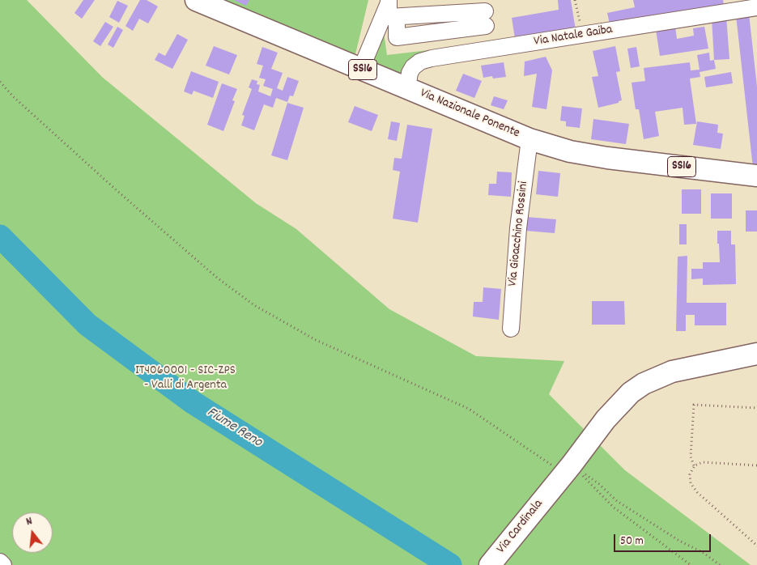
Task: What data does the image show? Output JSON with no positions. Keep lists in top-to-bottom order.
{
  "streets": {
    "main road": ["SS16", "Via Nazionale Ponente", "Via Cardinala"],
    "street": ["Via Natale Gaiba", "Via Gioacchino Rossini"]
  },
  "crossings": [
    ["Via Natale Gaiba", "Via Nazionale Ponente"],
    ["Via Nazionale Ponente", "Via Gioacchino Rossini"]
  ],
  "water": ["Fiume Reno"],
  "parks": ["IT4060001 - SIC-ZPS - Valli di Argenta"],
  "scale_bar": "50 m",
  "north": "top"
}
